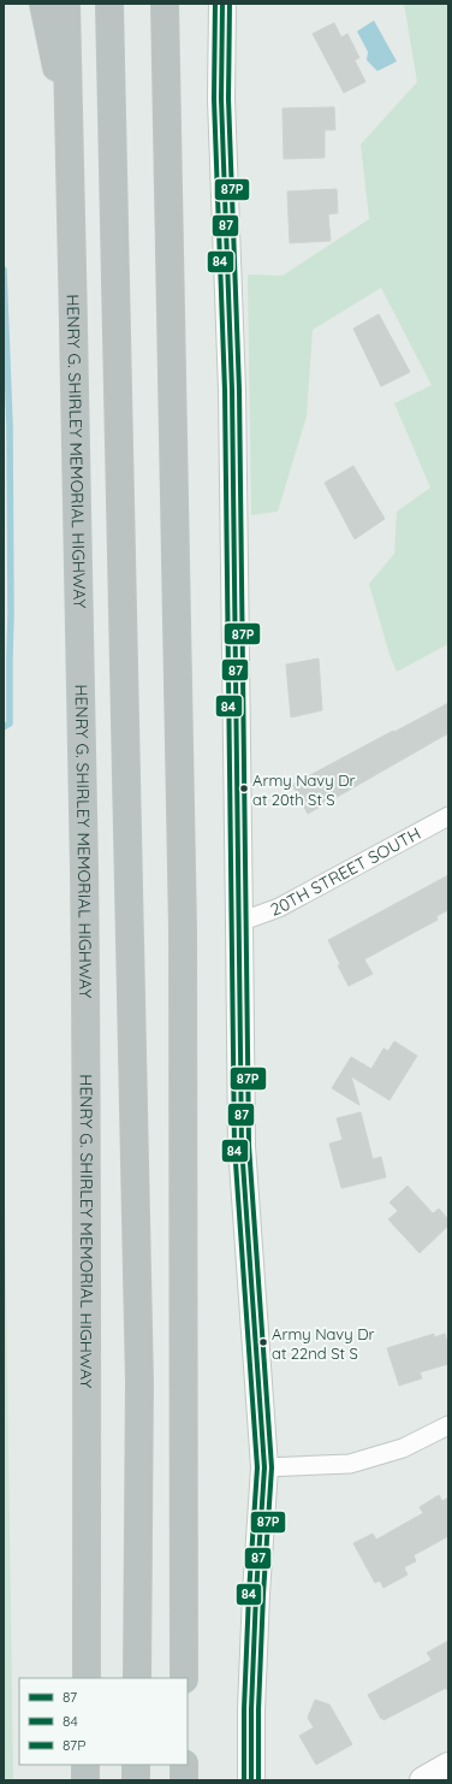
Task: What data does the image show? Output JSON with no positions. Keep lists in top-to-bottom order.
{
  "streets": {
    "highway": ["HENRY G. SHIRLEY MEMORIAL HIGHWAY"],
    "street": ["20TH STREET SOUTH"]
  },
  "places": ["Army Navy Dr at 20th St S", "Army Navy Dr at 22nd St S"],
  "lines": ["transit line 87", "transit line 84", "transit line 87P"],
  "legend": ["87", "84", "87P"]
}
